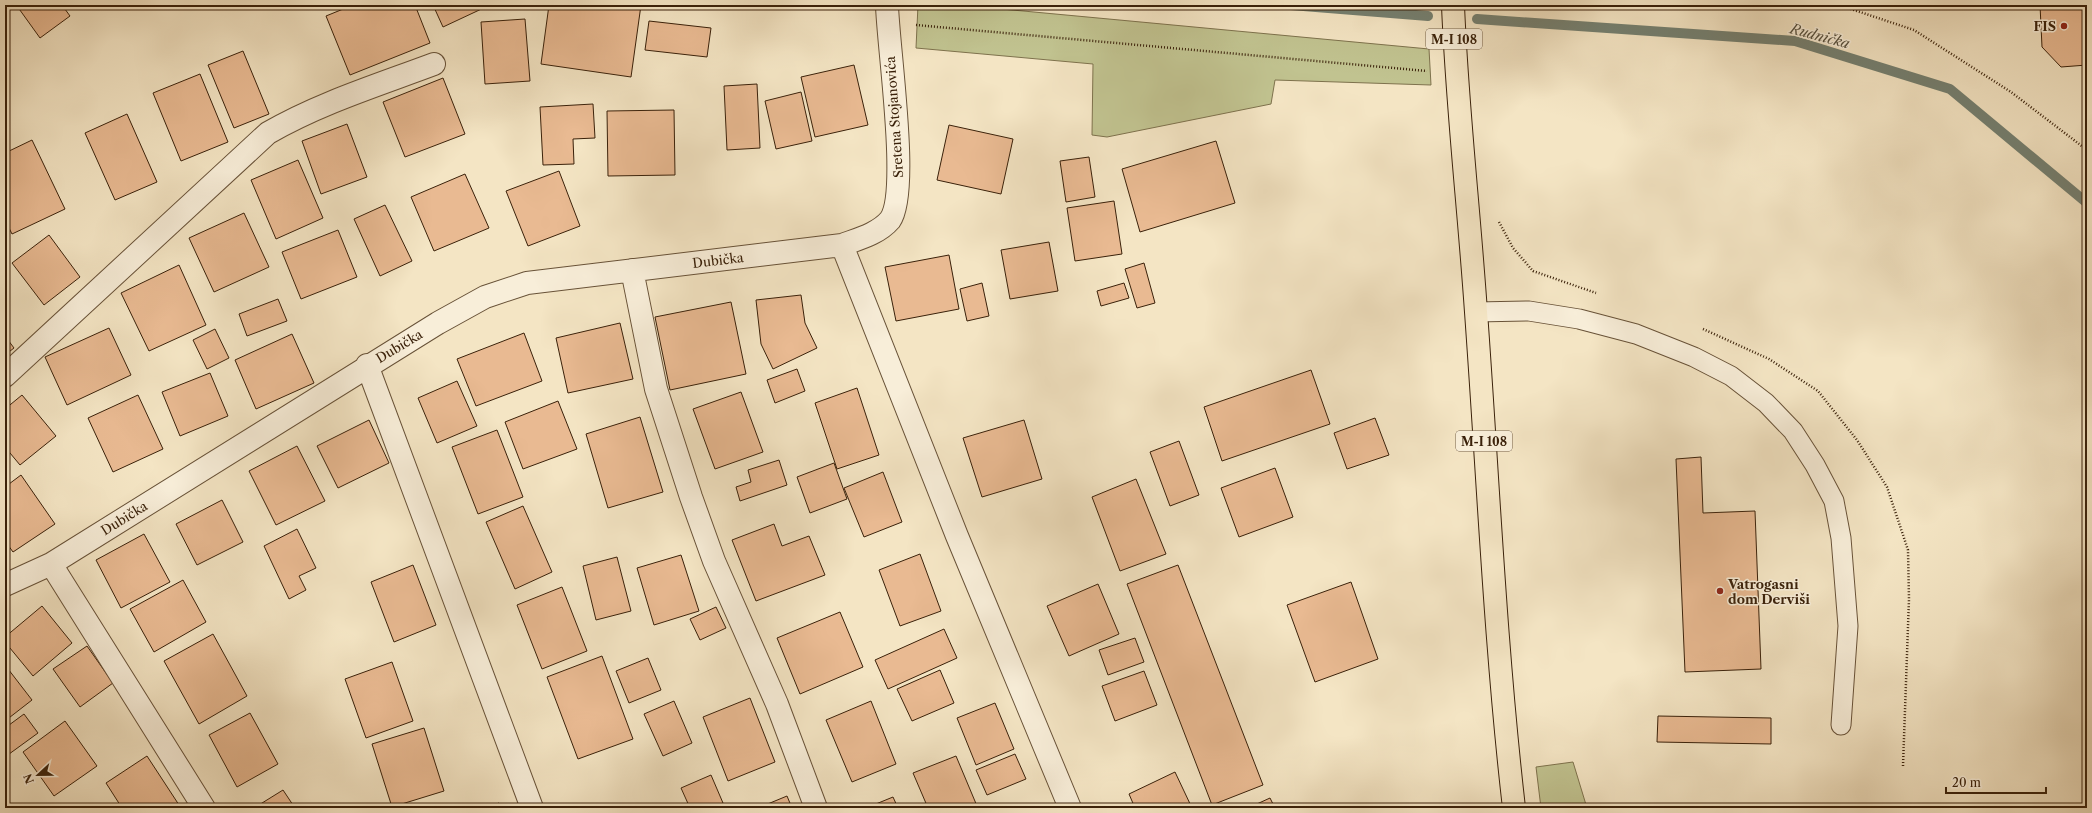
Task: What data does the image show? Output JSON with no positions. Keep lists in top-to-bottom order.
{
  "streets": {
    "main road": ["M-I 108"],
    "street": ["Sretena Stojanovića", "Dubička"]
  },
  "crossings": [
    ["Sretena Stojanovića", "Dubička"]
  ],
  "water": ["Rudnička"],
  "places": ["FIS", "Vatrogasni dom Derviši"],
  "scale_bar": "20 m",
  "north": "left"
}
